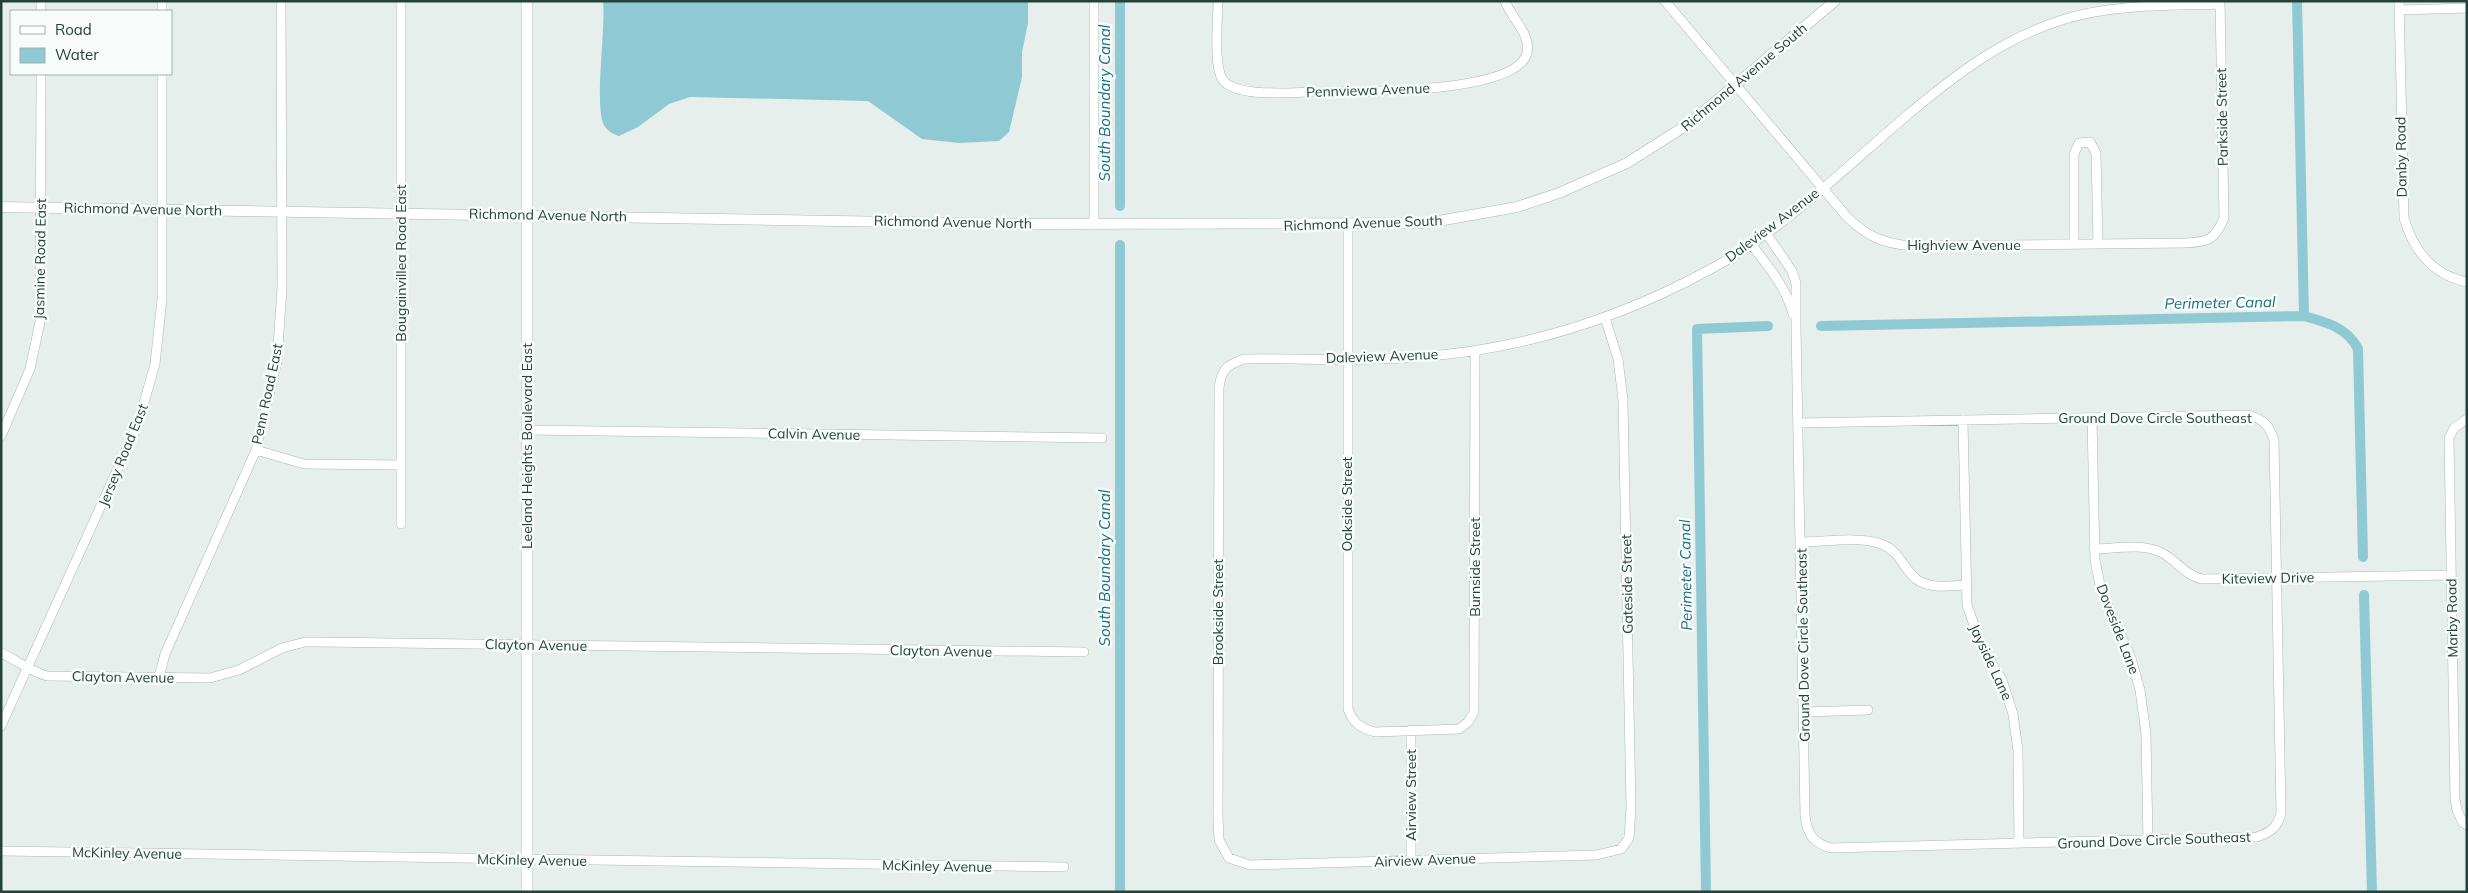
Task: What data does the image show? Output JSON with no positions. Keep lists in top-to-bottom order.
{
  "streets": {
    "main road": ["Leeland Heights Boulevard East"],
    "street": [
      "Richmond Avenue South",
      "Pennviewa Avenue",
      "Parkside Street",
      "Danby Road",
      "Richmond Avenue North",
      "Daleview Avenue",
      "Highview Avenue",
      "Jasmine Road East",
      "Bougainvillea Road East",
      "Penn Road East",
      "Ground Dove Circle Southeast",
      "Calvin Avenue",
      "Jersey Road East",
      "Oakside Street",
      "Burnside Street",
      "Kiteview Drive",
      "Gateside Street",
      "Brookside Street",
      "Marby Road",
      "Doveside Lane",
      "Clayton Avenue",
      "Jayside Lane",
      "Airview Street",
      "McKinley Avenue",
      "Airview Avenue"
    ]
  },
  "crossings": [
    ["Richmond Avenue South", "Richmond Avenue North"],
    ["Richmond Avenue South", "Highview Avenue"],
    ["Richmond Avenue South", "Oakside Street"],
    ["Parkside Street", "Daleview Avenue"],
    ["Parkside Street", "Highview Avenue"],
    ["Richmond Avenue North", "Jasmine Road East"],
    ["Richmond Avenue North", "Bougainvillea Road East"],
    ["Richmond Avenue North", "Penn Road East"],
    ["Richmond Avenue North", "Leeland Heights Boulevard East"],
    ["Richmond Avenue North", "Jersey Road East"],
    ["Daleview Avenue", "Highview Avenue"],
    ["Daleview Avenue", "Ground Dove Circle Southeast"],
    ["Daleview Avenue", "Oakside Street"],
    ["Daleview Avenue", "Burnside Street"],
    ["Daleview Avenue", "Gateside Street"],
    ["Daleview Avenue", "Brookside Street"],
    ["Penn Road East", "Clayton Avenue"],
    ["Ground Dove Circle Southeast", "Kiteview Drive"],
    ["Ground Dove Circle Southeast", "Doveside Lane"],
    ["Ground Dove Circle Southeast", "Jayside Lane"],
    ["Calvin Avenue", "Leeland Heights Boulevard East"],
    ["Leeland Heights Boulevard East", "Clayton Avenue"],
    ["Leeland Heights Boulevard East", "McKinley Avenue"],
    ["Jersey Road East", "Clayton Avenue"],
    ["Oakside Street", "Burnside Street"],
    ["Oakside Street", "Airview Street"],
    ["Burnside Street", "Airview Street"],
    ["Kiteview Drive", "Marby Road"],
    ["Kiteview Drive", "Doveside Lane"],
    ["Gateside Street", "Airview Avenue"],
    ["Brookside Street", "Airview Avenue"],
    ["Airview Street", "Airview Avenue"]
  ],
  "water": ["South Boundary Canal", "Perimeter Canal"],
  "legend": ["Road", "Water"]
}
